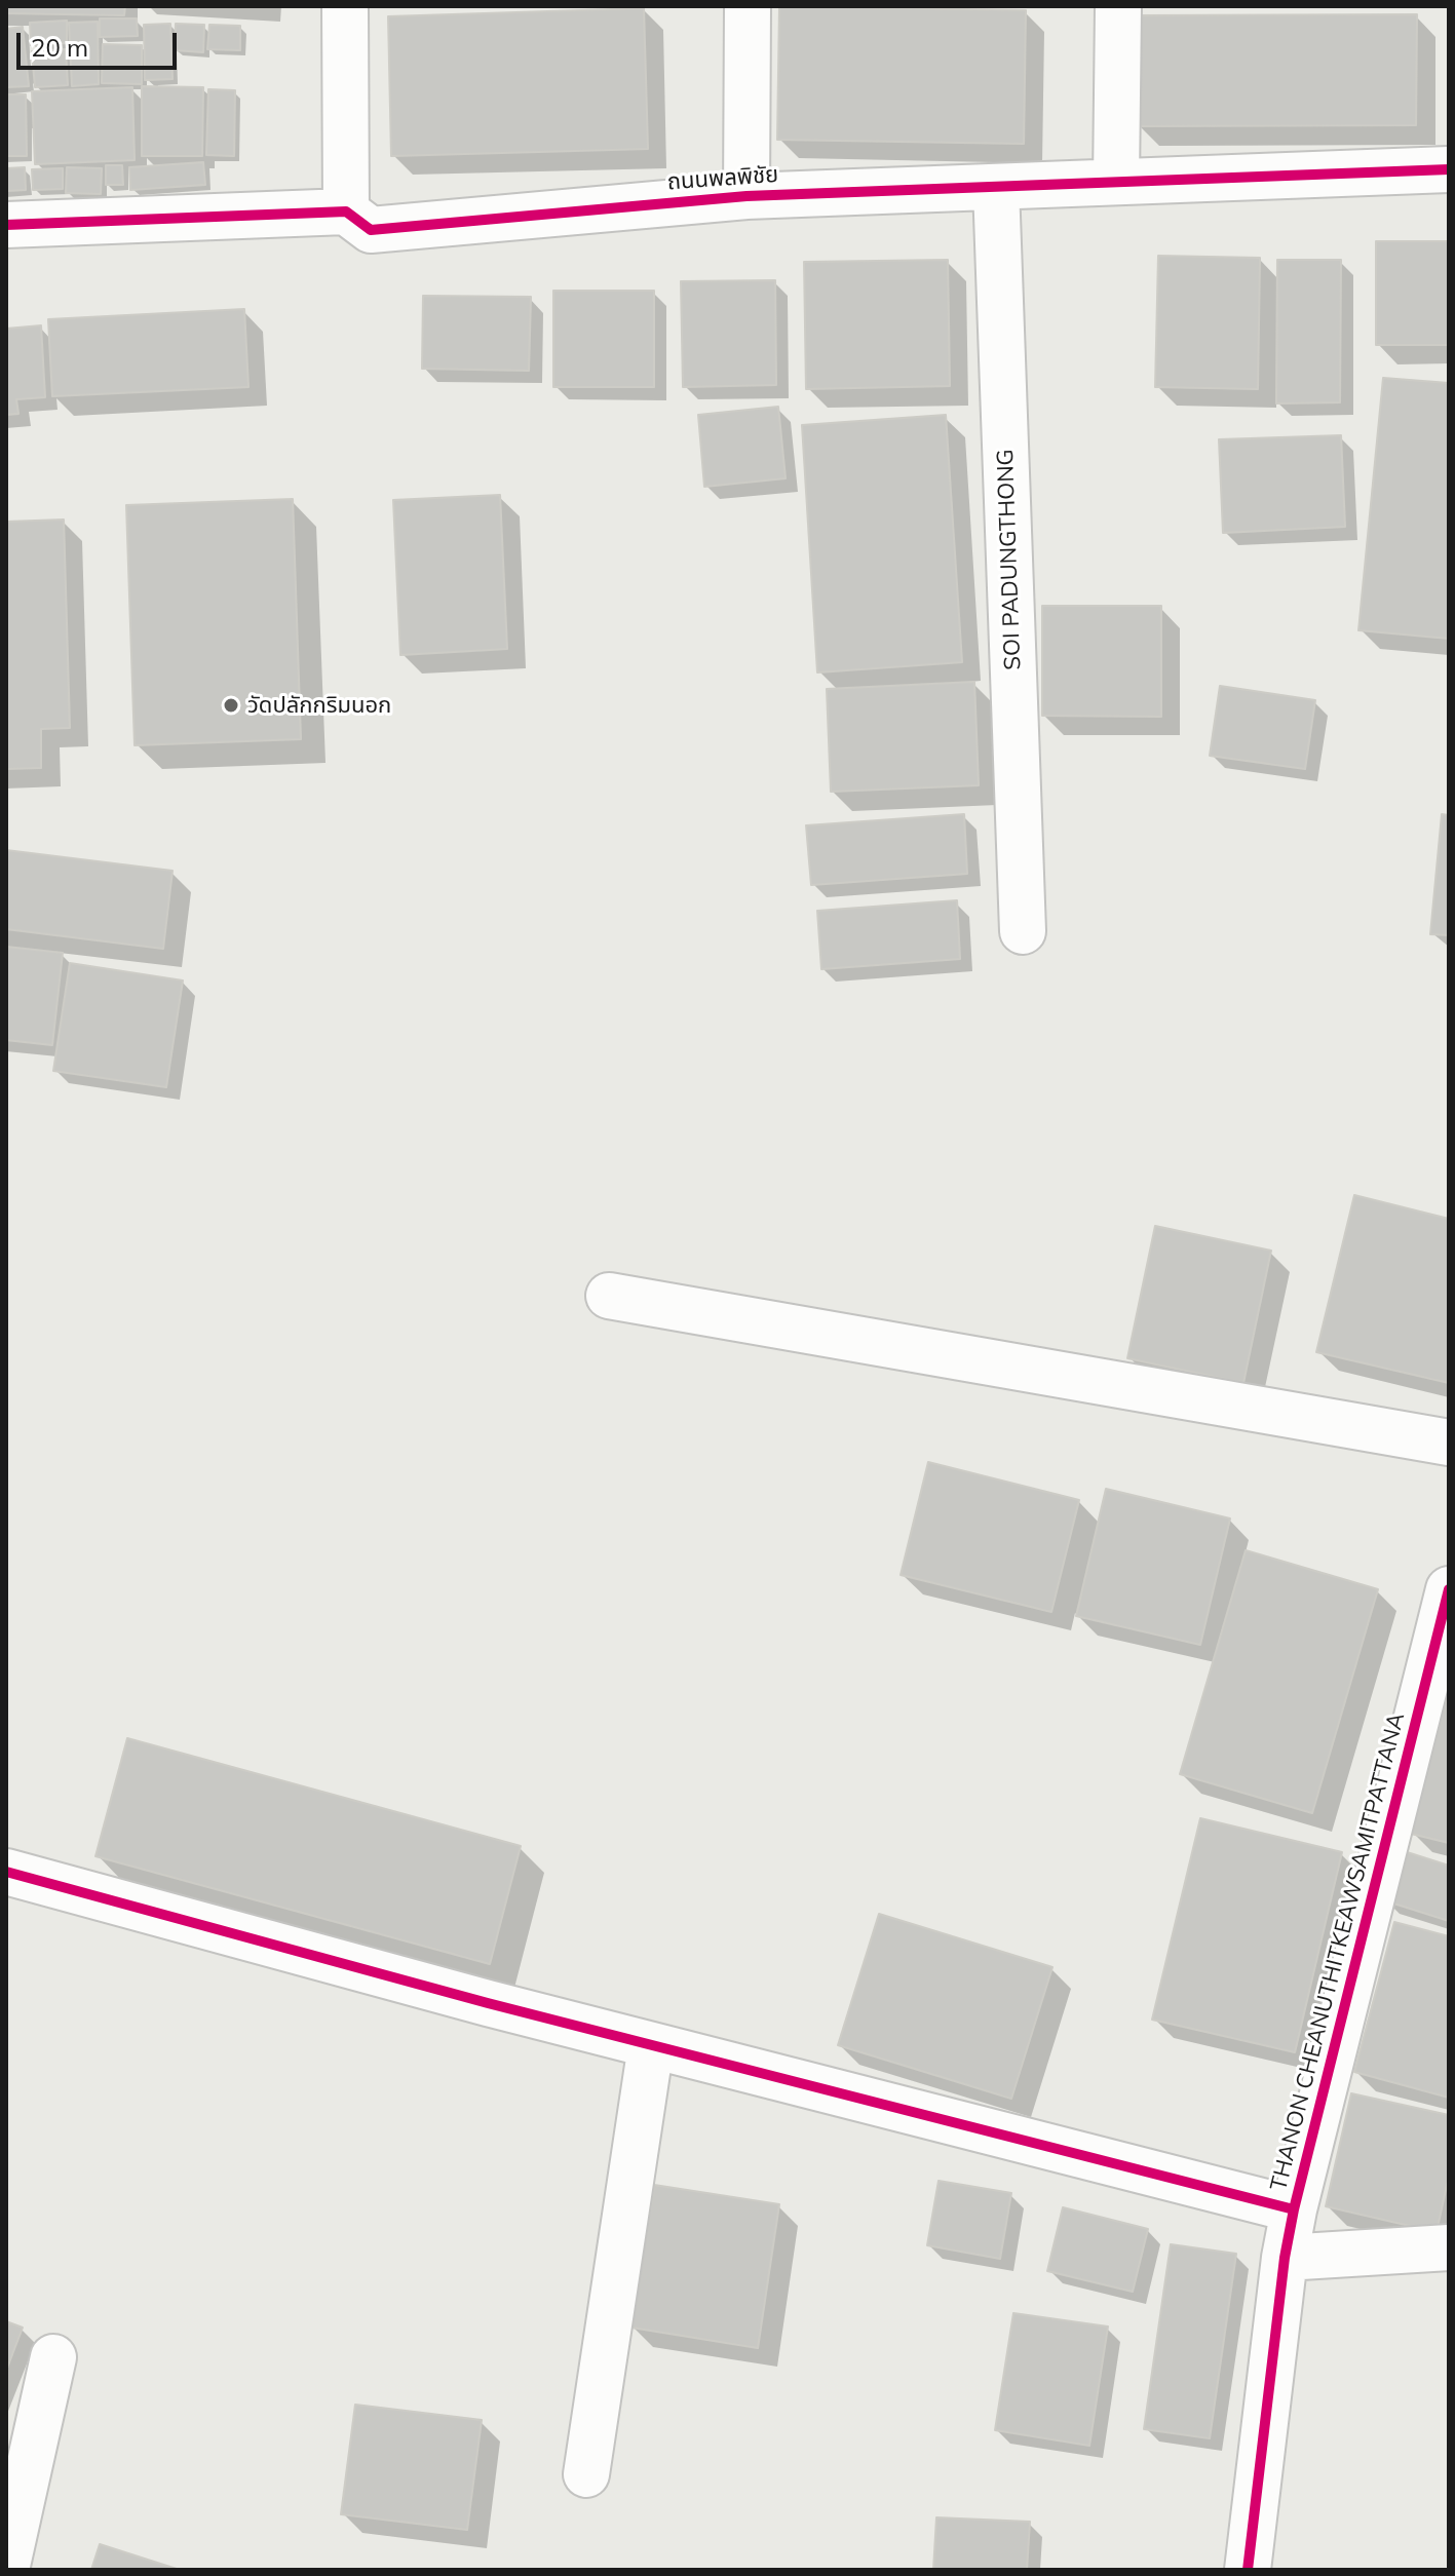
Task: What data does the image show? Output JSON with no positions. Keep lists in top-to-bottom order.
{
  "streets": {
    "street": ["ถนนพลพิชัย", "SOI PADUNGTHONG", "THANON CHEANUTHITKEAWSAMITPATTANA"]
  },
  "crossings": [
    ["ถนนพลพิชัย", "SOI PADUNGTHONG"]
  ],
  "places": ["วัดปลักกริมนอก"],
  "scale_bar": "20 m"
}
